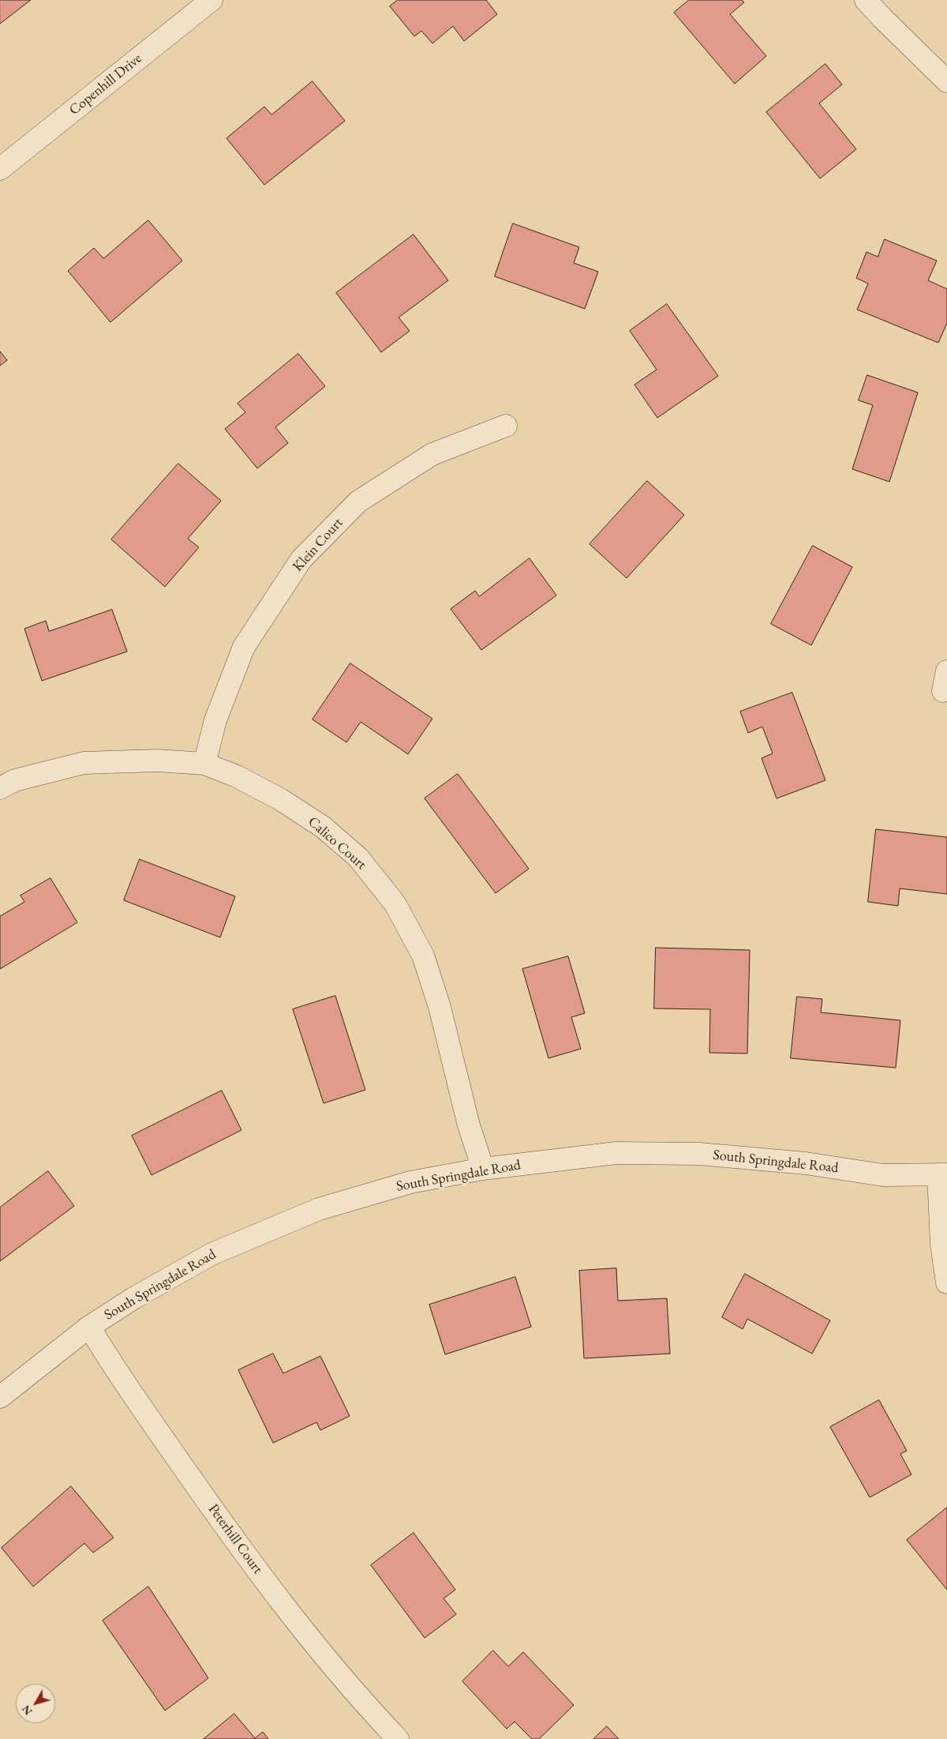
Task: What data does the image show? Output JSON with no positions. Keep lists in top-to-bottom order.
{
  "streets": {
    "street": [
      "Copenhill Drive",
      "Klein Court",
      "Calico Court",
      "South Springdale Road",
      "Peterhill Court"
    ]
  },
  "crossings": [
    ["Klein Court", "Calico Court"],
    ["Calico Court", "South Springdale Road"],
    ["South Springdale Road", "Peterhill Court"]
  ],
  "north": "bottom left"
}
